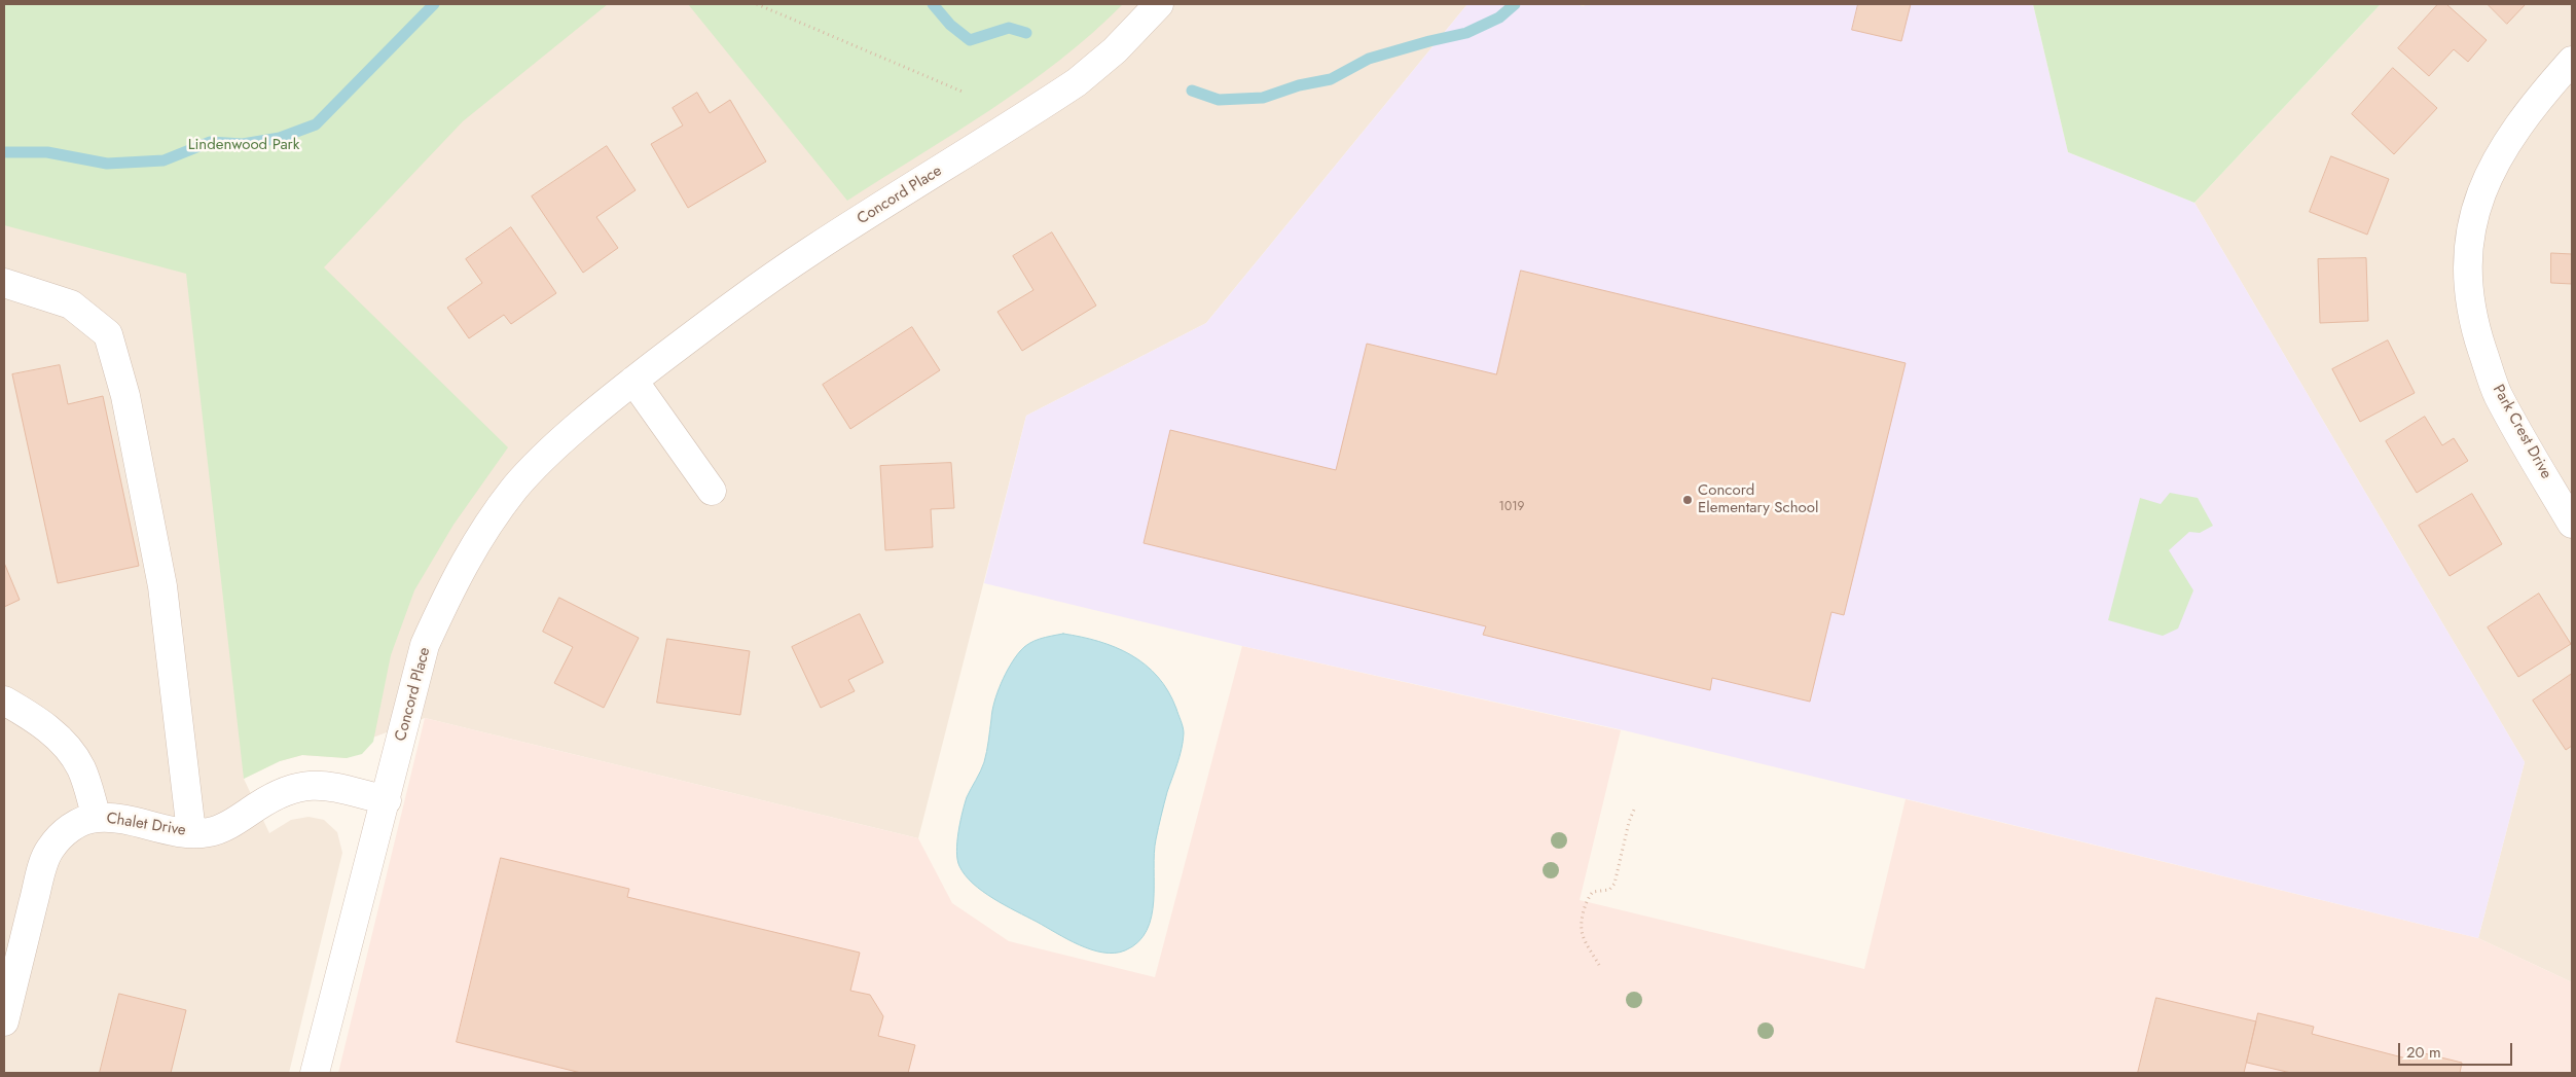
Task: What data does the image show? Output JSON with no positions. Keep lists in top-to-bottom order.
{
  "streets": {
    "street": ["Concord Place", "Park Crest Drive", "Chalet Drive"]
  },
  "crossings": [
    ["Concord Place", "Chalet Drive"]
  ],
  "parks": ["Lindenwood Park"],
  "places": ["Concord Elementary School"],
  "house_numbers": ["1019"],
  "scale_bar": "20 m"
}
